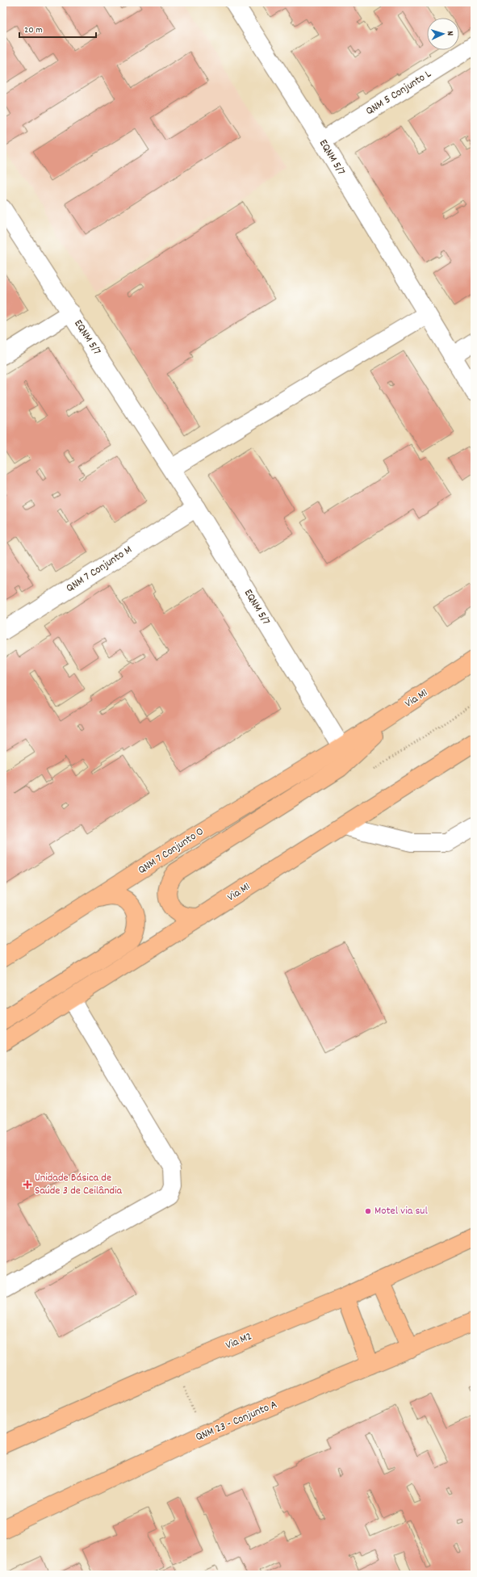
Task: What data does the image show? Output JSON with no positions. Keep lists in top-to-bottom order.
{
  "streets": {
    "main road": [
      "Via M1",
      "QNM 7 Conjunto O",
      "Via M2",
      "QNM 23 - Conjunto A"
    ],
    "street": ["QNM 5 Conjunto L", "EQNM 5/7", "QNM 7 Conjunto M"]
  },
  "crossings": [
    ["QNM 5 Conjunto L", "EQNM 5/7"],
    ["EQNM 5/7", "QNM 7 Conjunto M"],
    ["EQNM 5/7", "Via M1"],
    ["EQNM 5/7", "QNM 7 Conjunto O"],
    ["Via M1", "QNM 7 Conjunto O"]
  ],
  "places": {
    "health": ["Unidade Básica de Saúde 3 de Ceilândia"],
    "other": ["Motel via sul"]
  },
  "scale_bar": "20 m",
  "north": "right"
}
